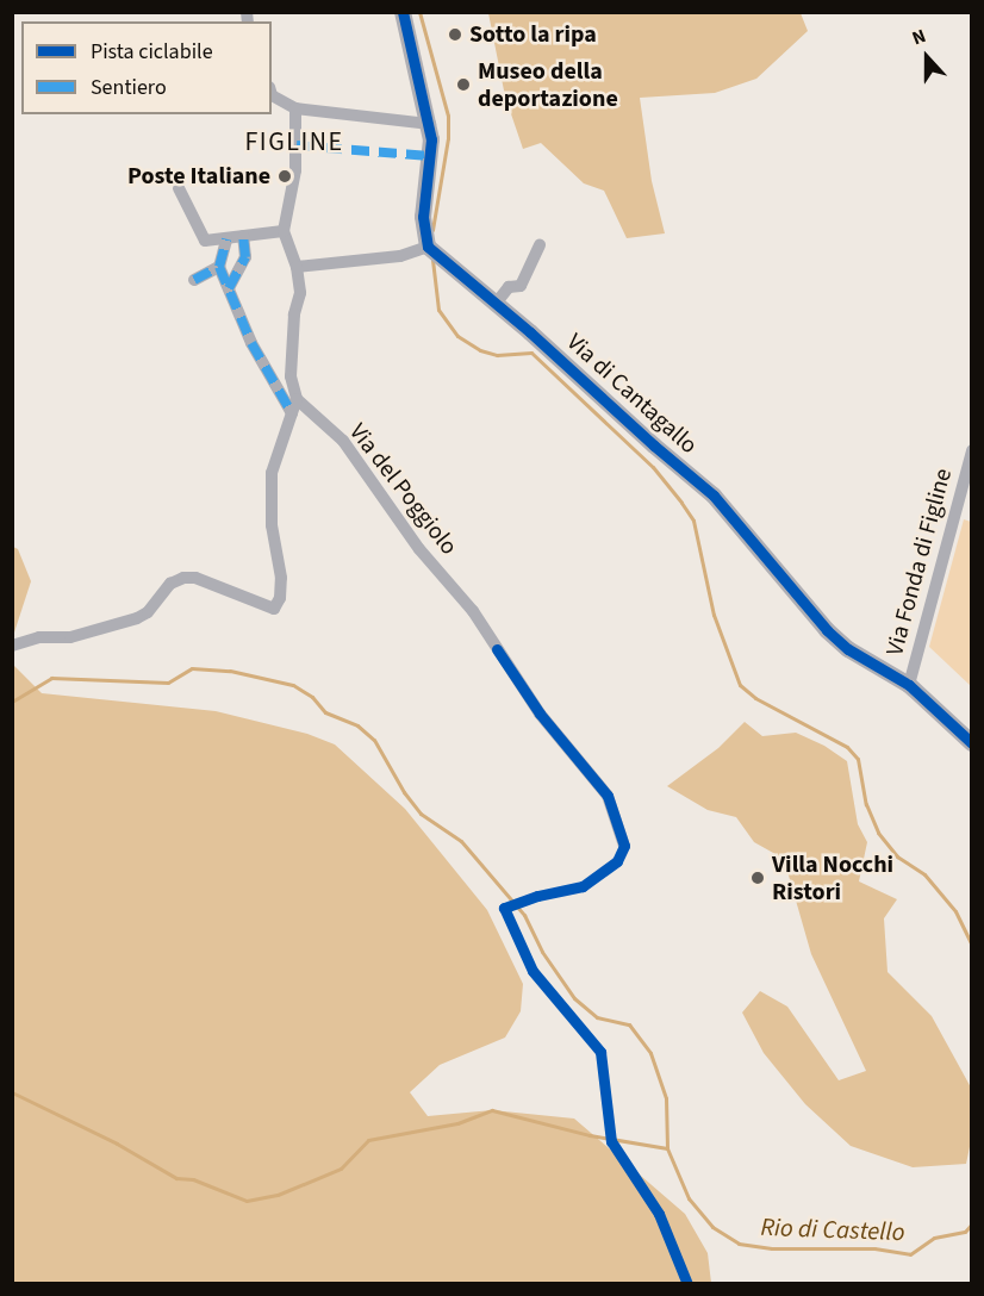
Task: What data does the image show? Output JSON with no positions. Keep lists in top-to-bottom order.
{
  "streets": {
    "street": ["Via di Cantagallo", "Via del Poggiolo", "Via Fonda di Figline"]
  },
  "crossings": [
    ["Via di Cantagallo", "Via Fonda di Figline"]
  ],
  "districts": ["FIGLINE"],
  "water": ["Rio di Castello"],
  "places": [
    "Sotto la ripa",
    "Museo della deportazione",
    "Poste Italiane",
    "Villa Nocchi Ristori"
  ],
  "legend": ["Pista ciclabile", "Sentiero"],
  "north": "top"
}
